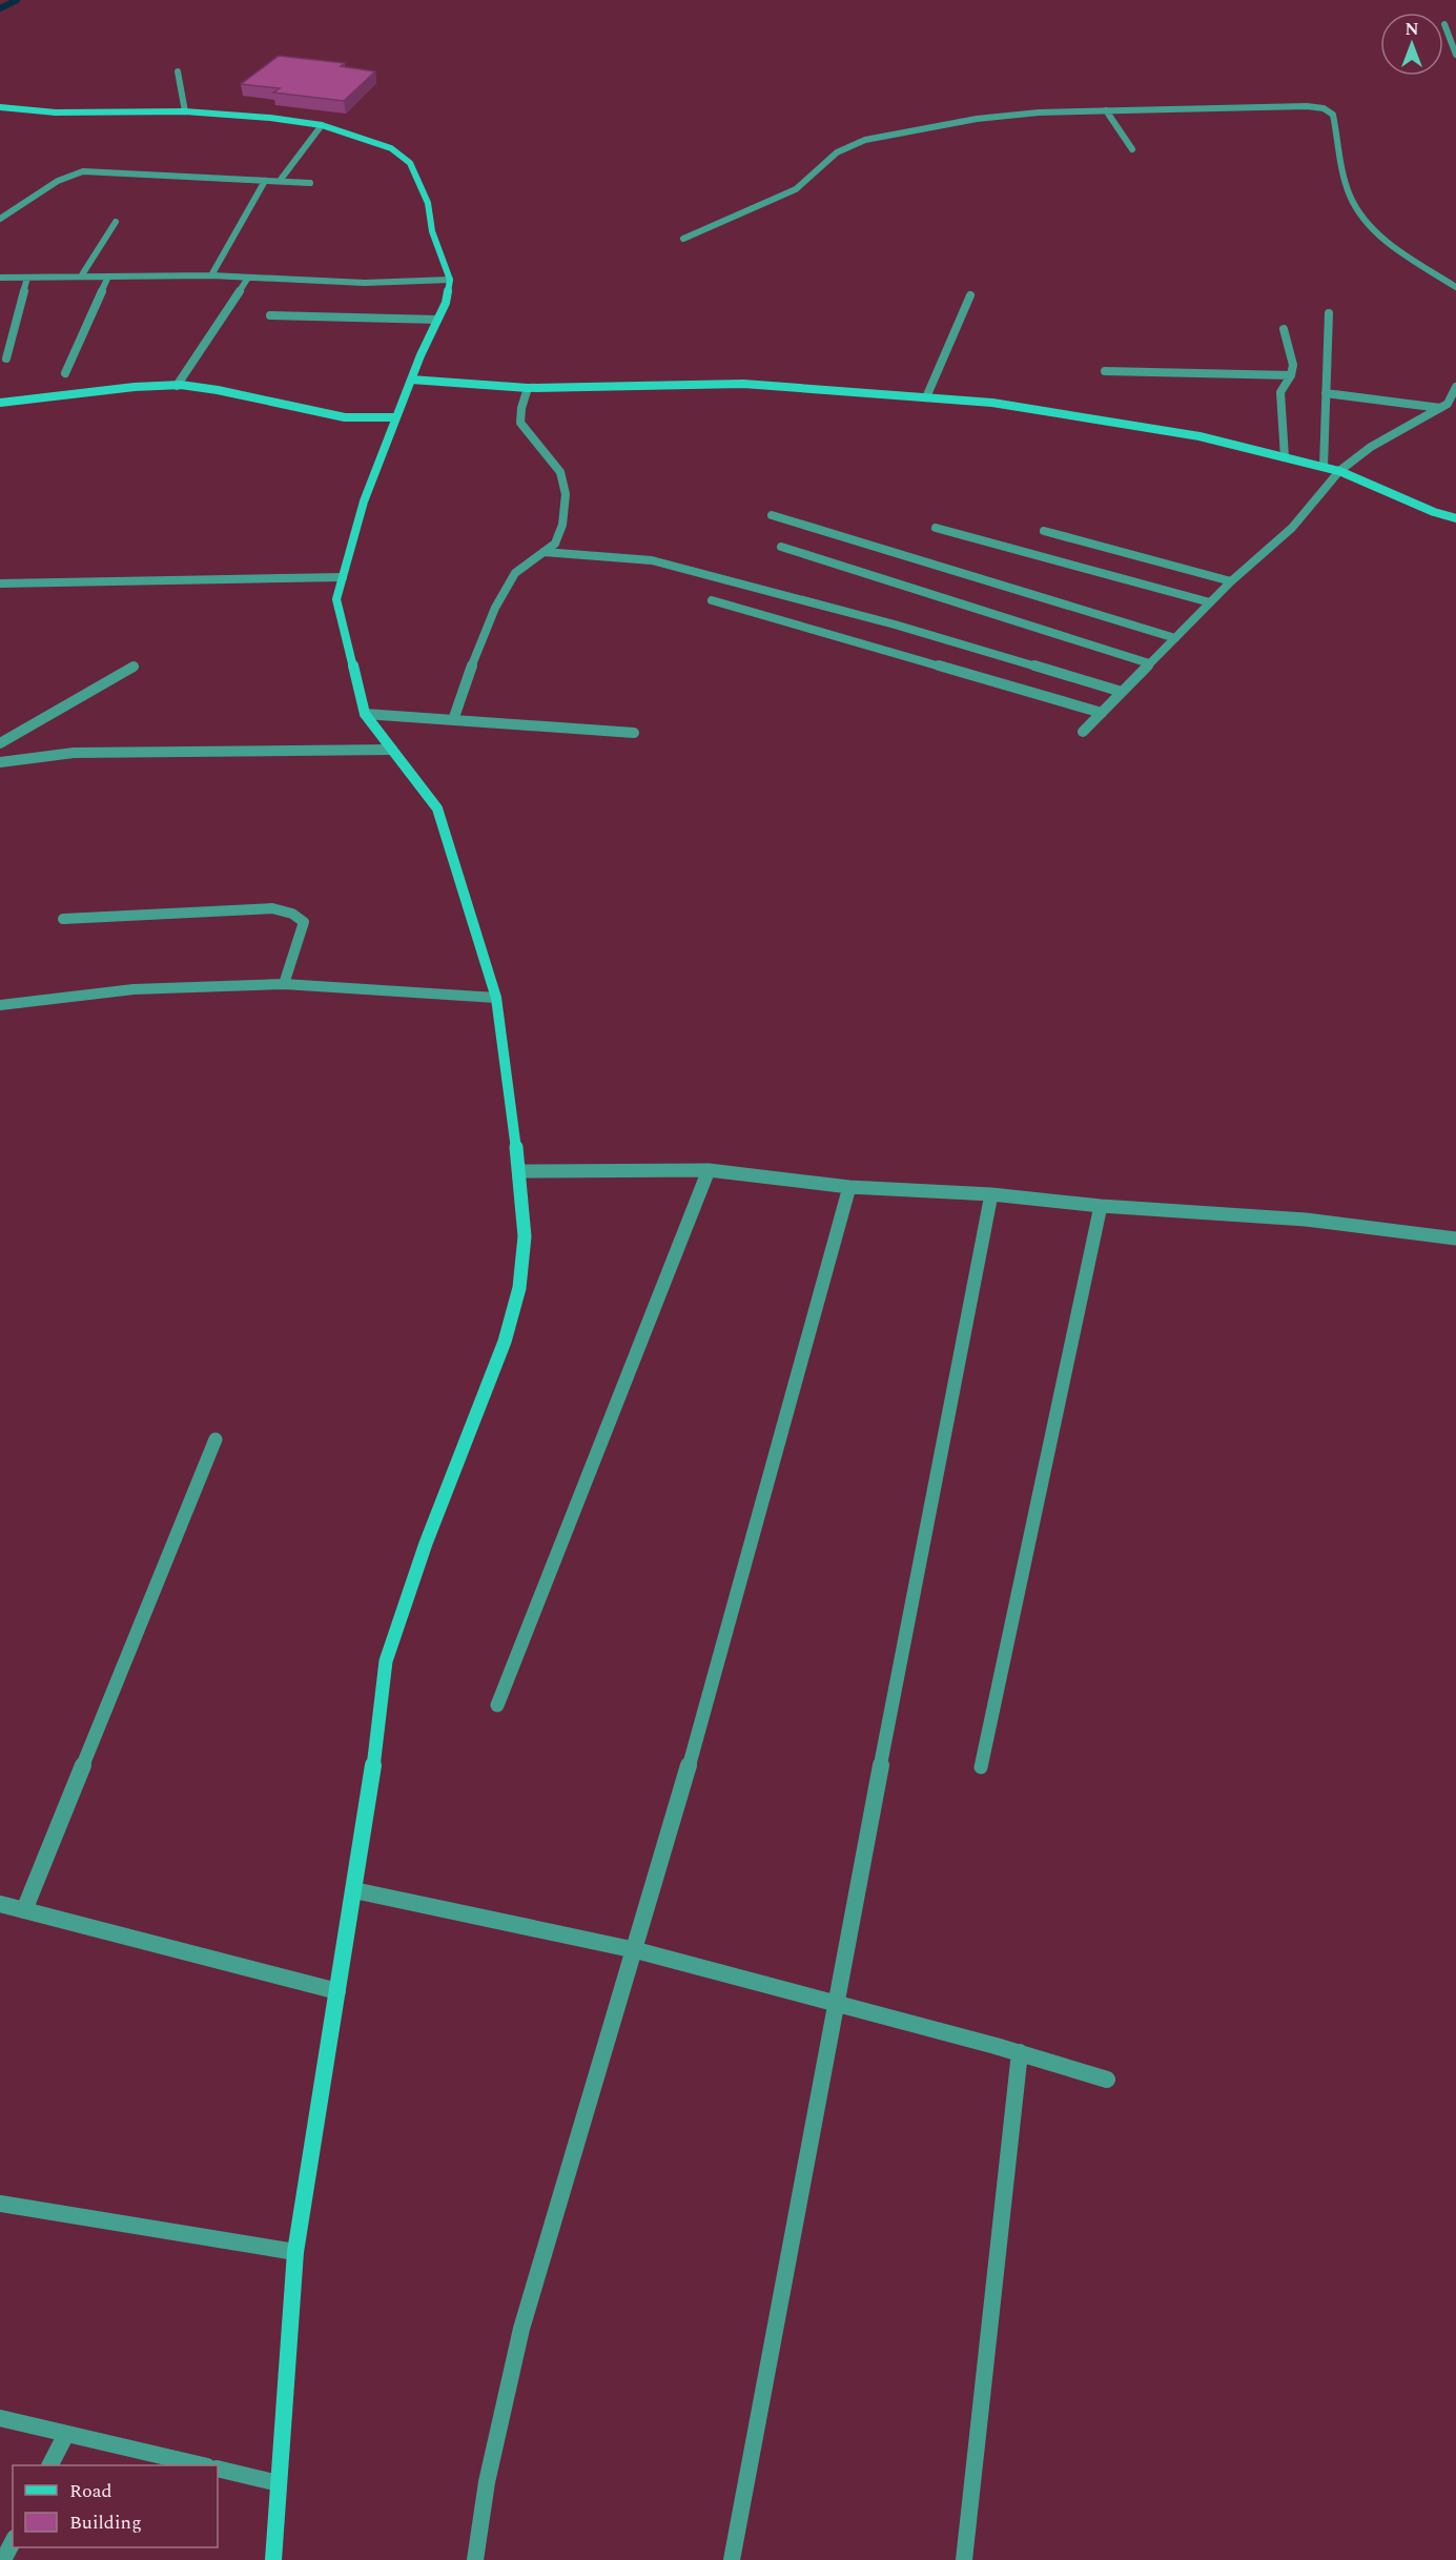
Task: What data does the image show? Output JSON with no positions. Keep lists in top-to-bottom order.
{
  "legend": ["Road", "Building"],
  "north": "top"
}
